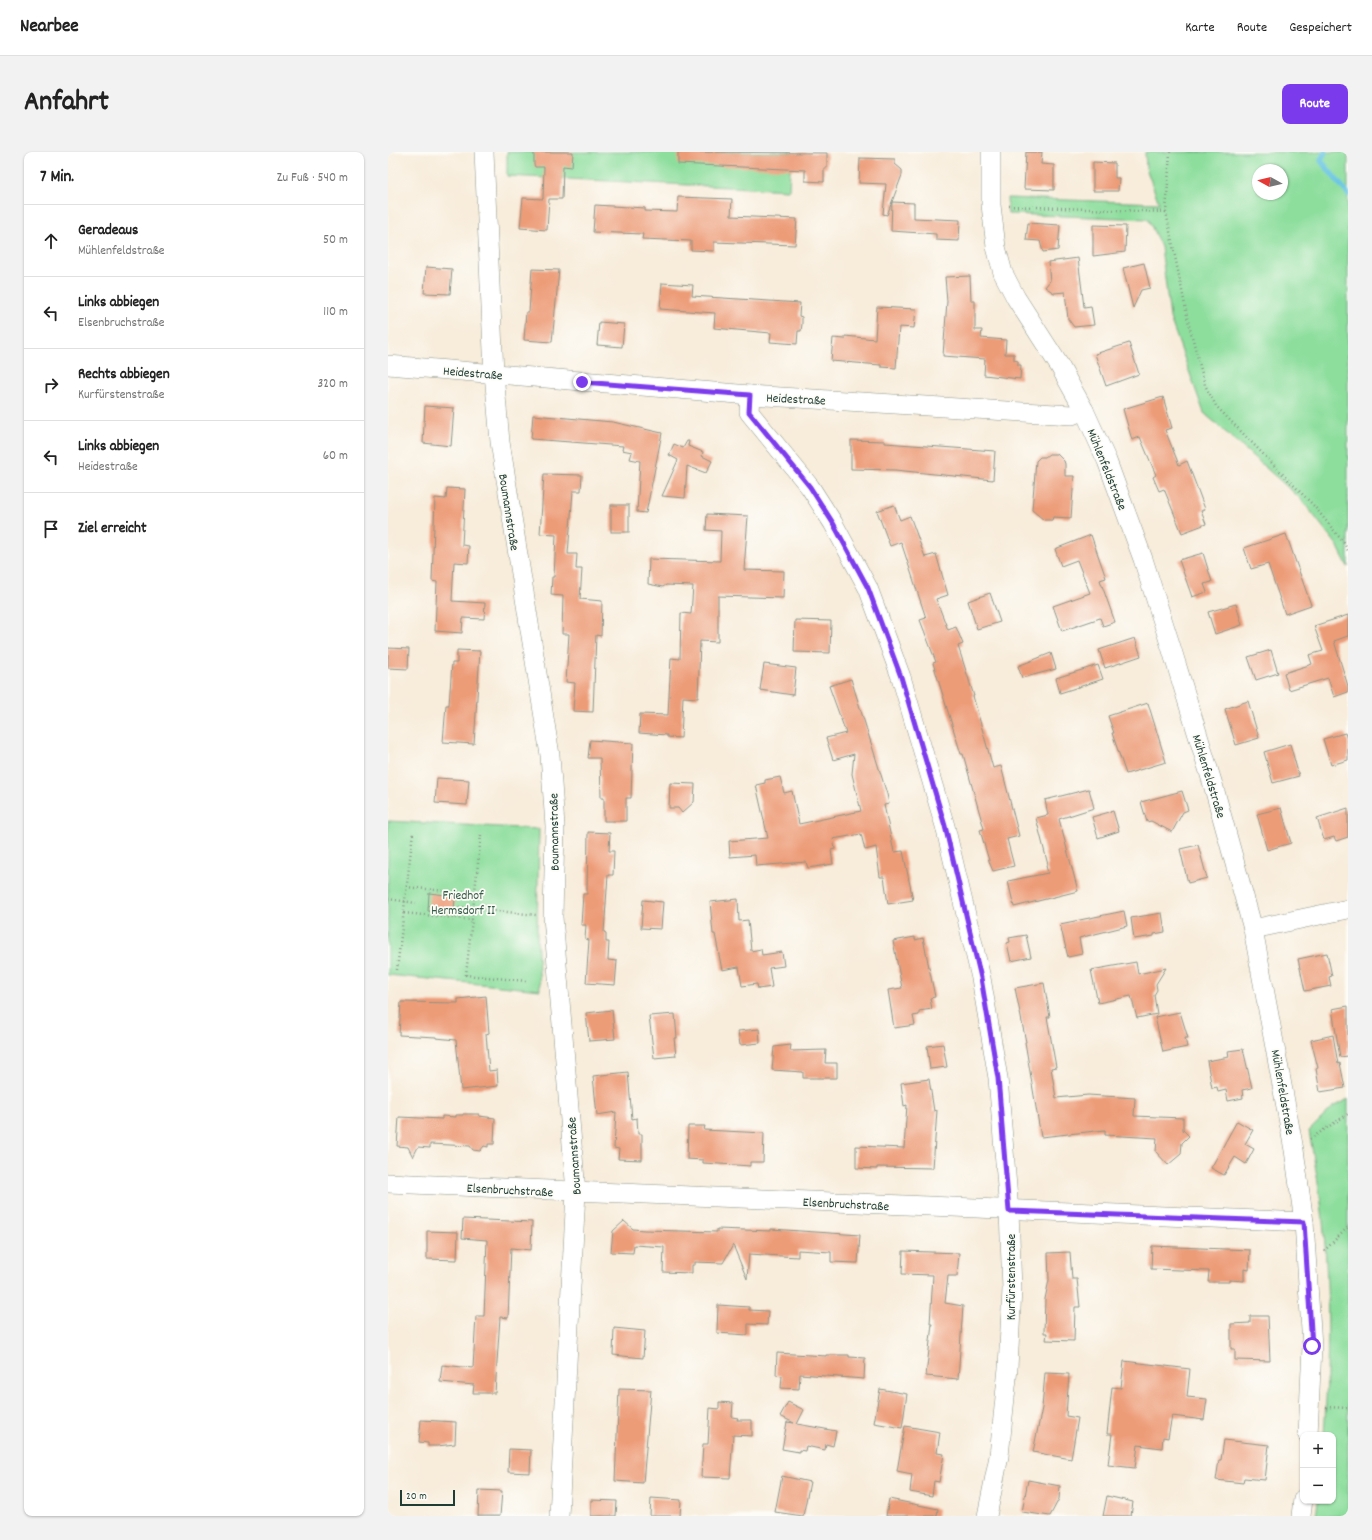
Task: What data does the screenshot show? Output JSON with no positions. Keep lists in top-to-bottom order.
{
  "streets": {
    "street": [
      "Heidestraße",
      "Mühlenfeldstraße",
      "Boumannstraße",
      "Elsenbruchstraße",
      "Kurfürstenstraße"
    ]
  },
  "crossings": [
    ["Heidestraße", "Mühlenfeldstraße"],
    ["Heidestraße", "Boumannstraße"],
    ["Heidestraße", "Kurfürstenstraße"],
    ["Mühlenfeldstraße", "Elsenbruchstraße"],
    ["Boumannstraße", "Elsenbruchstraße"],
    ["Elsenbruchstraße", "Kurfürstenstraße"]
  ],
  "parks": ["Friedhof Hermsdorf II"],
  "scale_bar": "20 m",
  "north": "left",
  "page": {
    "header": "Nearbee",
    "nav": ["Karte", "Route", "Gespeichert"],
    "title": "Anfahrt",
    "buttons": "Route",
    "heading": ["7 Min.", "Zu Fuß · 540 m"],
    "list": [
      ["Geradeaus", "Mühlenfeldstraße", "50 m"],
      ["Links abbiegen", "Elsenbruchstraße", "110 m"],
      ["Rechts abbiegen", "Kurfürstenstraße", "320 m"],
      ["Links abbiegen", "Heidestraße", "60 m"],
      "Ziel erreicht"
    ],
    "map_buttons": ["+", "−"],
    "scale": "20 m"
  }
}
